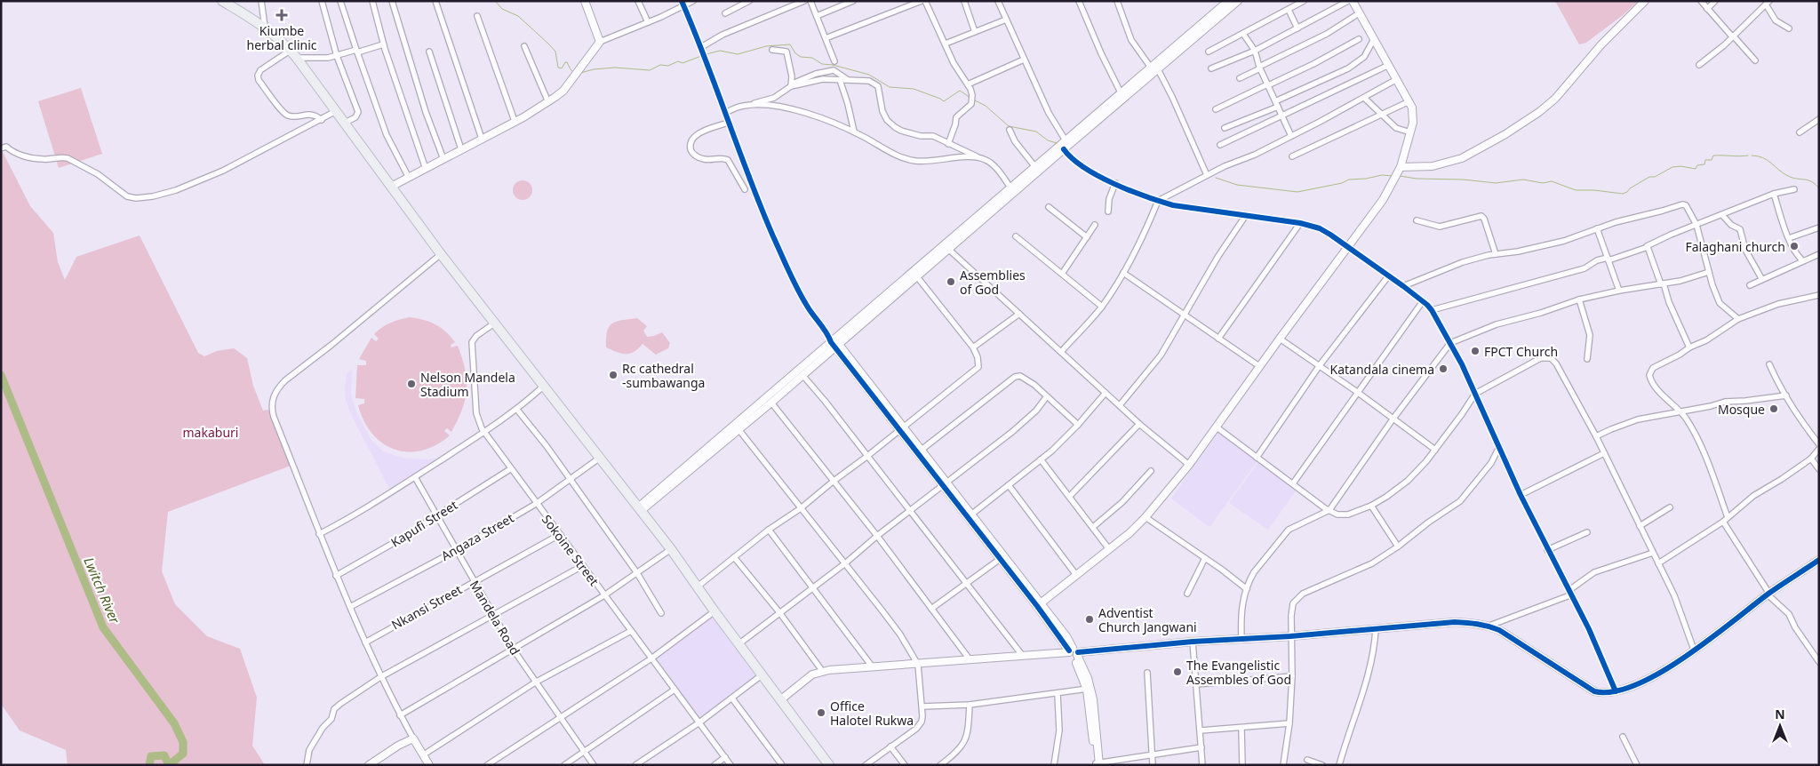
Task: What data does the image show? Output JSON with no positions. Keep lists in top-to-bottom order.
{
  "streets": {
    "street": [
      "Kapufi Street",
      "Angaza Street",
      "Sokoine Street",
      "Nkansi Street",
      "Mandela Road"
    ]
  },
  "crossings": [
    ["Kapufi Street", "Sokoine Street"],
    ["Kapufi Street", "Mandela Road"],
    ["Angaza Street", "Sokoine Street"],
    ["Angaza Street", "Mandela Road"],
    ["Sokoine Street", "Nkansi Street"],
    ["Nkansi Street", "Mandela Road"]
  ],
  "water": ["Lwitch River"],
  "parks": ["makaburi"],
  "places": {
    "health": ["Kiumbe herbal clinic"],
    "other": [
      "Falaghani church",
      "Assemblies of God",
      "FPCT Church",
      "Katandala cinema",
      "Rc cathedral -sumbawanga",
      "Nelson Mandela Stadium",
      "Mosque",
      "Adventist Church Jangwani",
      "The Evangelistic Assembles of God",
      "Office Halotel Rukwa"
    ]
  },
  "north": "top"
}
